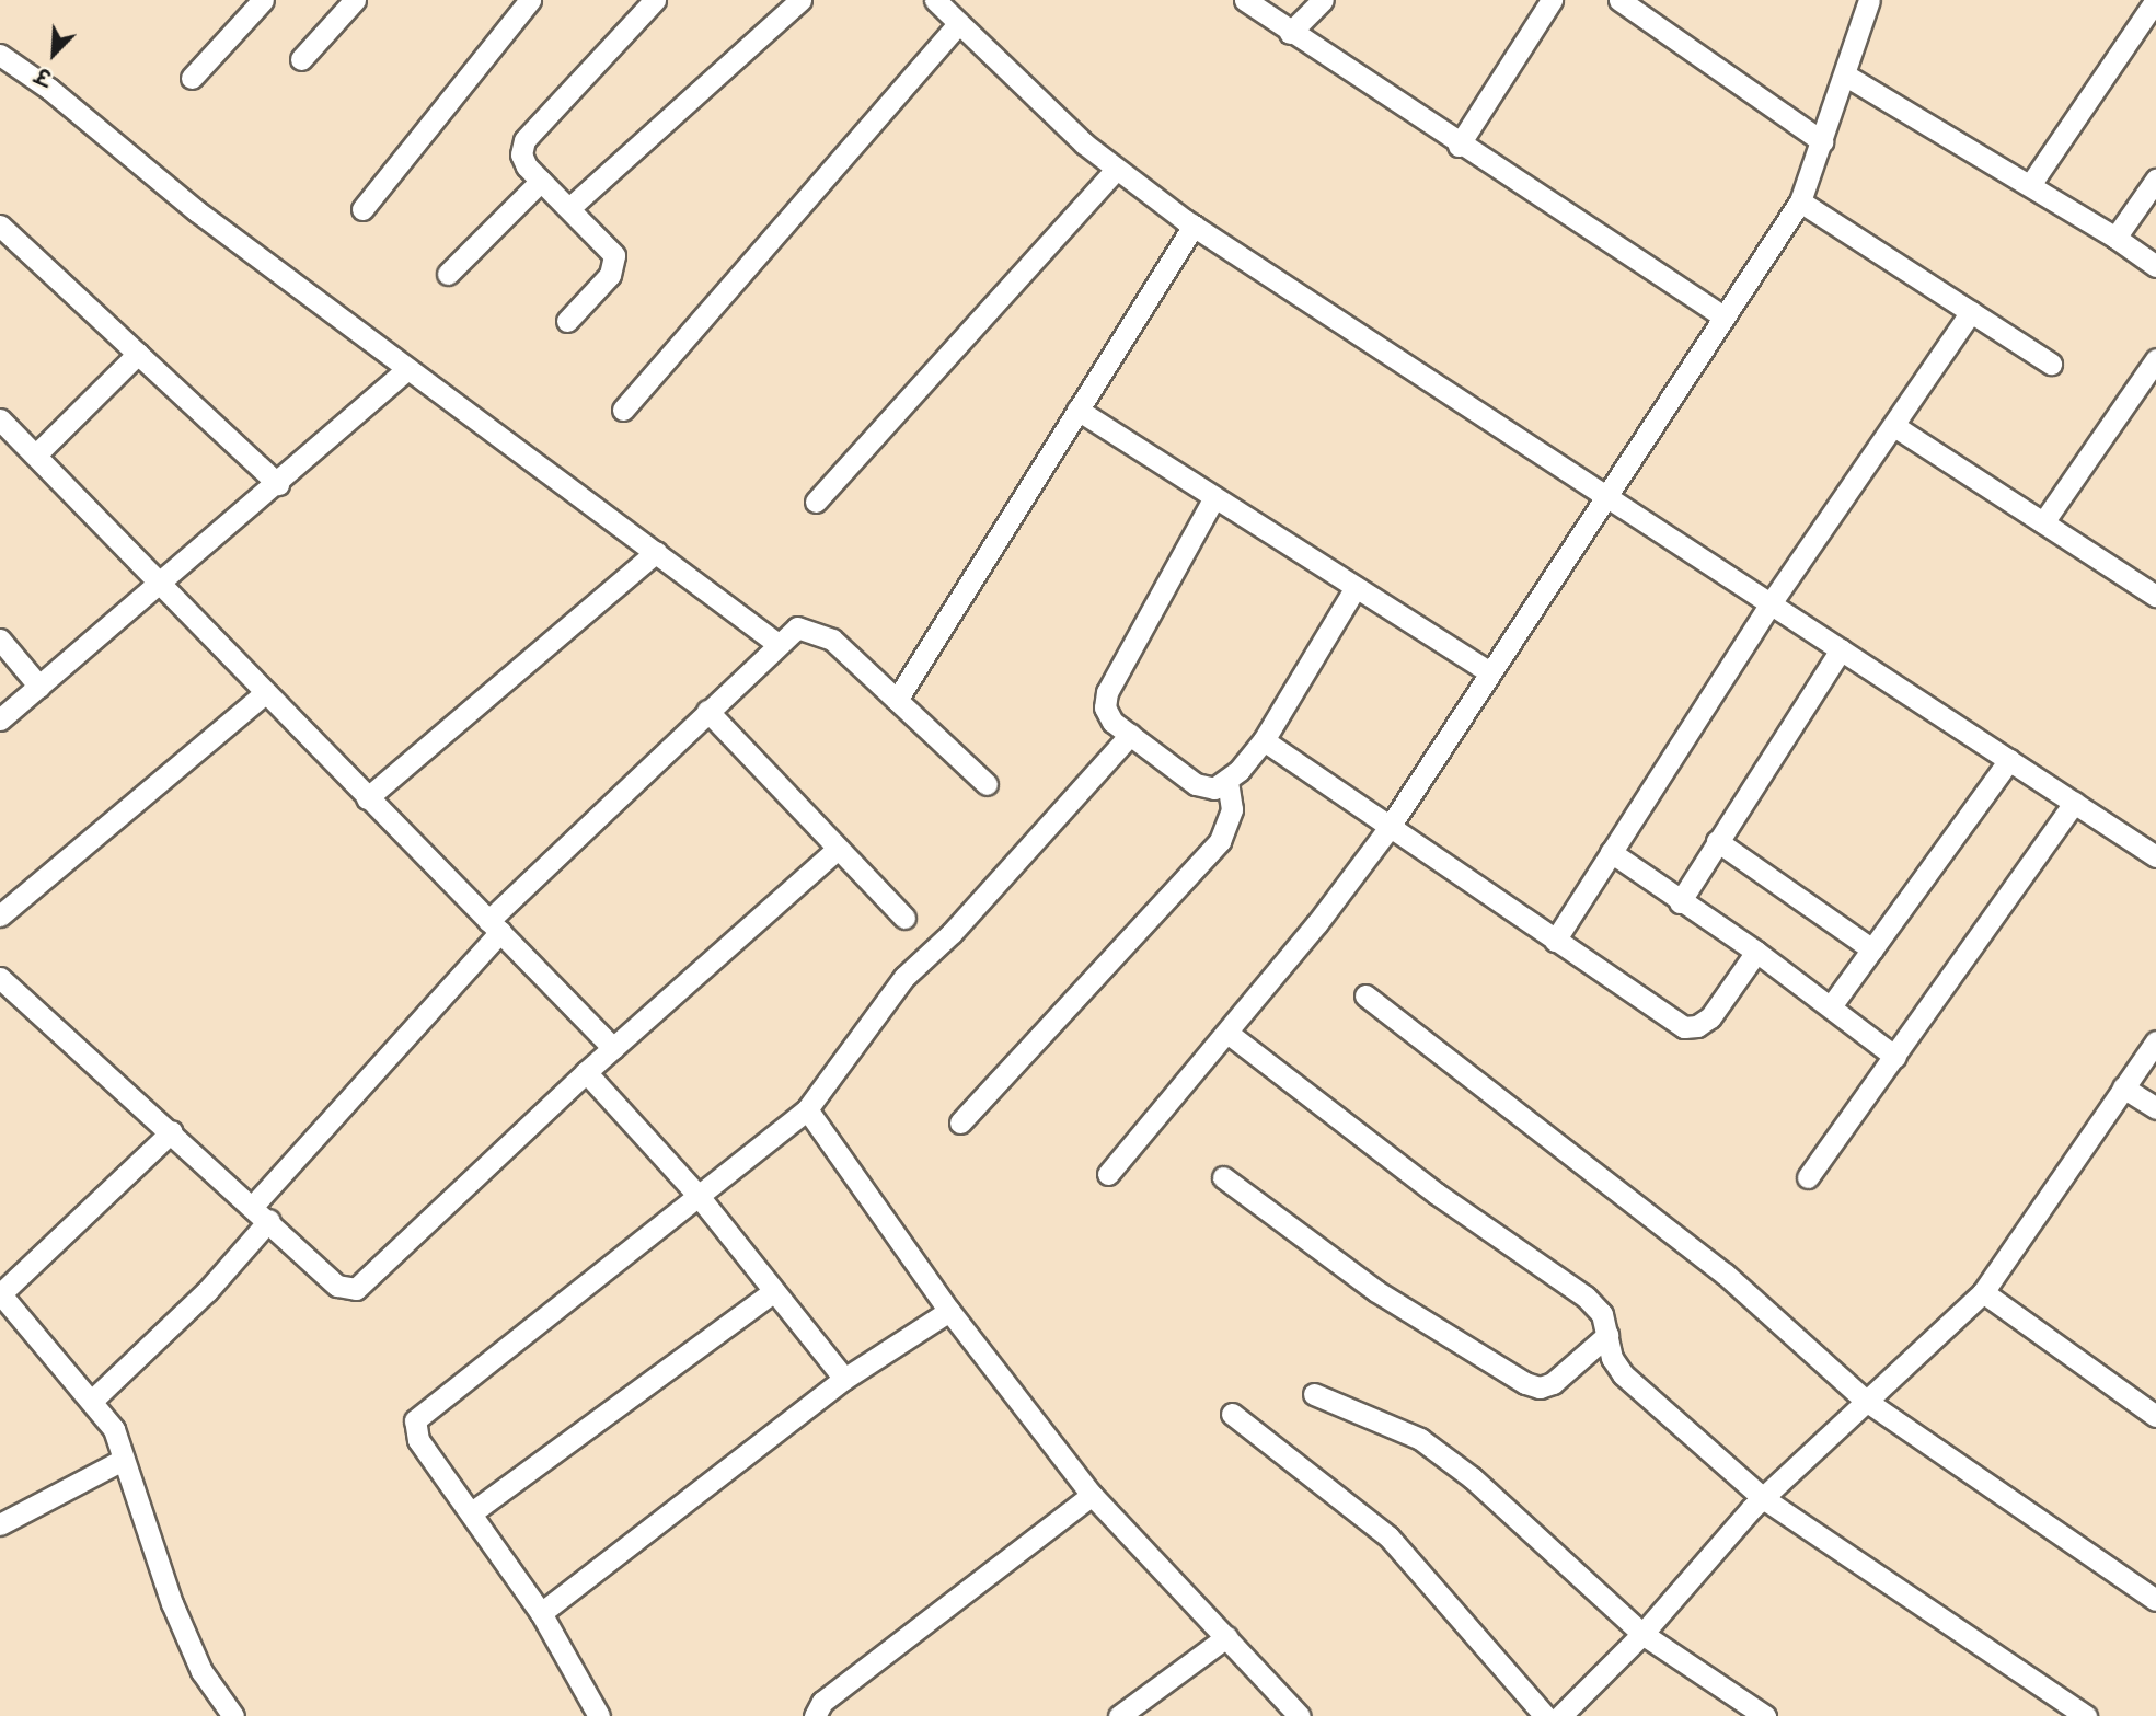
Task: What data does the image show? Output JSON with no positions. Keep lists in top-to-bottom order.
{
  "north": "bottom left"
}
